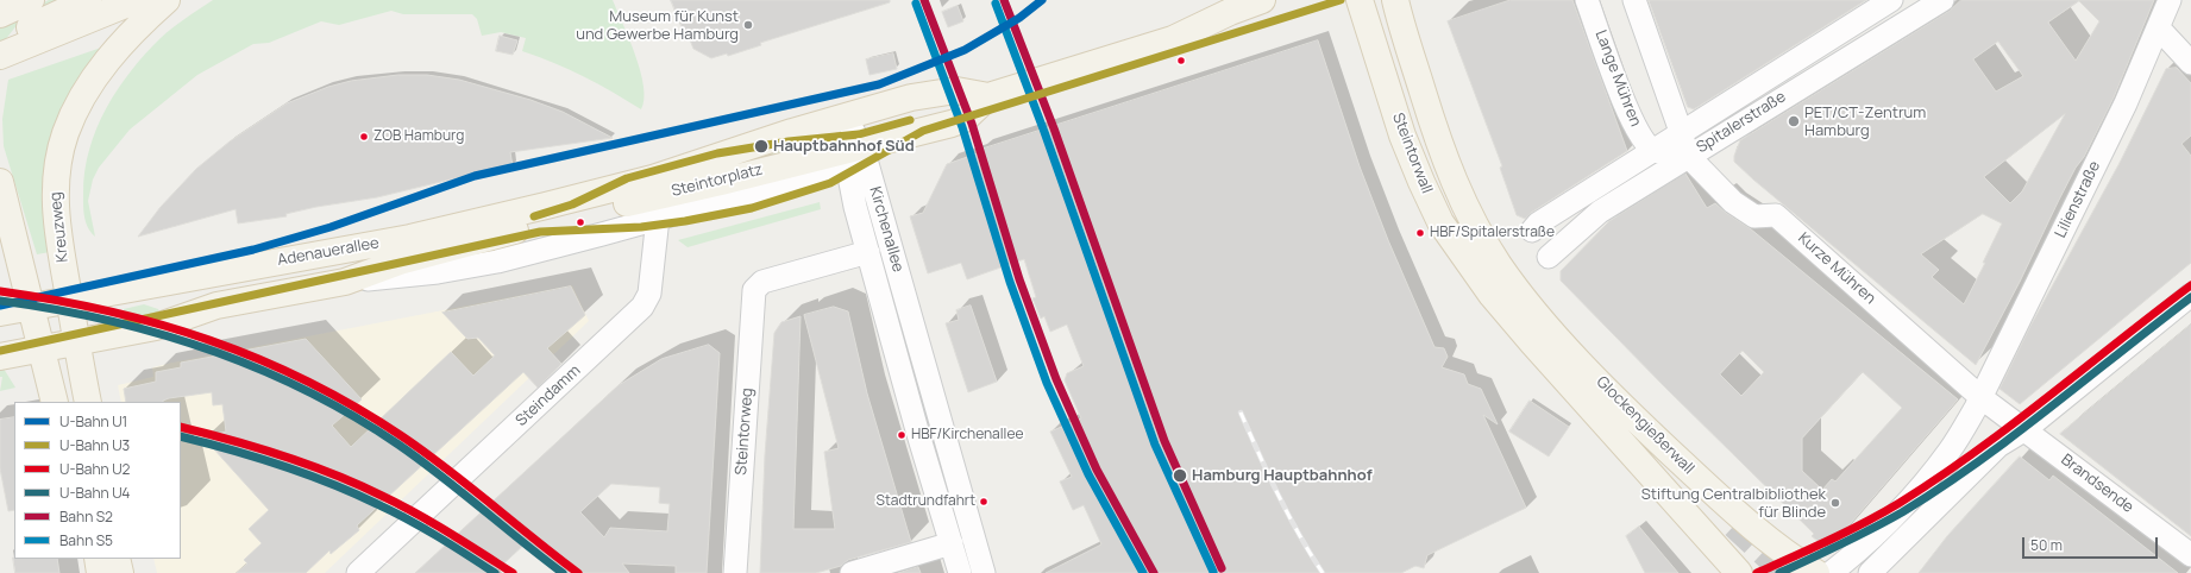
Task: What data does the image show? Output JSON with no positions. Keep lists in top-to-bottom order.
{
  "streets": {
    "main road": [
      "Steintorwall",
      "Steintorplatz",
      "Kreuzweg",
      "Adenauerallee",
      "Glockengießerwall"
    ],
    "street": [
      "Lange Mühren",
      "Spitalerstraße",
      "Lilienstraße",
      "Kirchenallee",
      "Kurze Mühren",
      "Steindamm",
      "Steintorweg",
      "Brandsende"
    ]
  },
  "crossings": [
    ["Lange Mühren", "Spitalerstraße"],
    ["Spitalerstraße", "Kurze Mühren"],
    ["Steintorwall", "Glockengießerwall"],
    ["Steintorplatz", "Kirchenallee"],
    ["Steintorplatz", "Adenauerallee"],
    ["Steintorplatz", "Steindamm"],
    ["Lilienstraße", "Kurze Mühren"],
    ["Kreuzweg", "Adenauerallee"],
    ["Kirchenallee", "Steintorweg"],
    ["Adenauerallee", "Steindamm"],
    ["Kurze Mühren", "Brandsende"]
  ],
  "places": [
    "Museum für Kunst und Gewerbe Hamburg",
    "PET/CT-Zentrum Hamburg",
    "ZOB Hamburg",
    "Hauptbahnhof Süd",
    "HBF/Spitalerstraße",
    "HBF/Kirchenallee",
    "Hamburg Hauptbahnhof",
    "Stadtrundfahrt",
    "Stiftung Centralbibliothek für Blinde"
  ],
  "lines": [
    "metro line U1",
    "metro line U3",
    "rail line S2",
    "rail line S5",
    "metro line U2",
    "metro line U4"
  ],
  "legend": [
    "U-Bahn U1",
    "U-Bahn U3",
    "U-Bahn U2",
    "U-Bahn U4",
    "Bahn S2",
    "Bahn S5"
  ],
  "scale_bar": "50 m"
}
